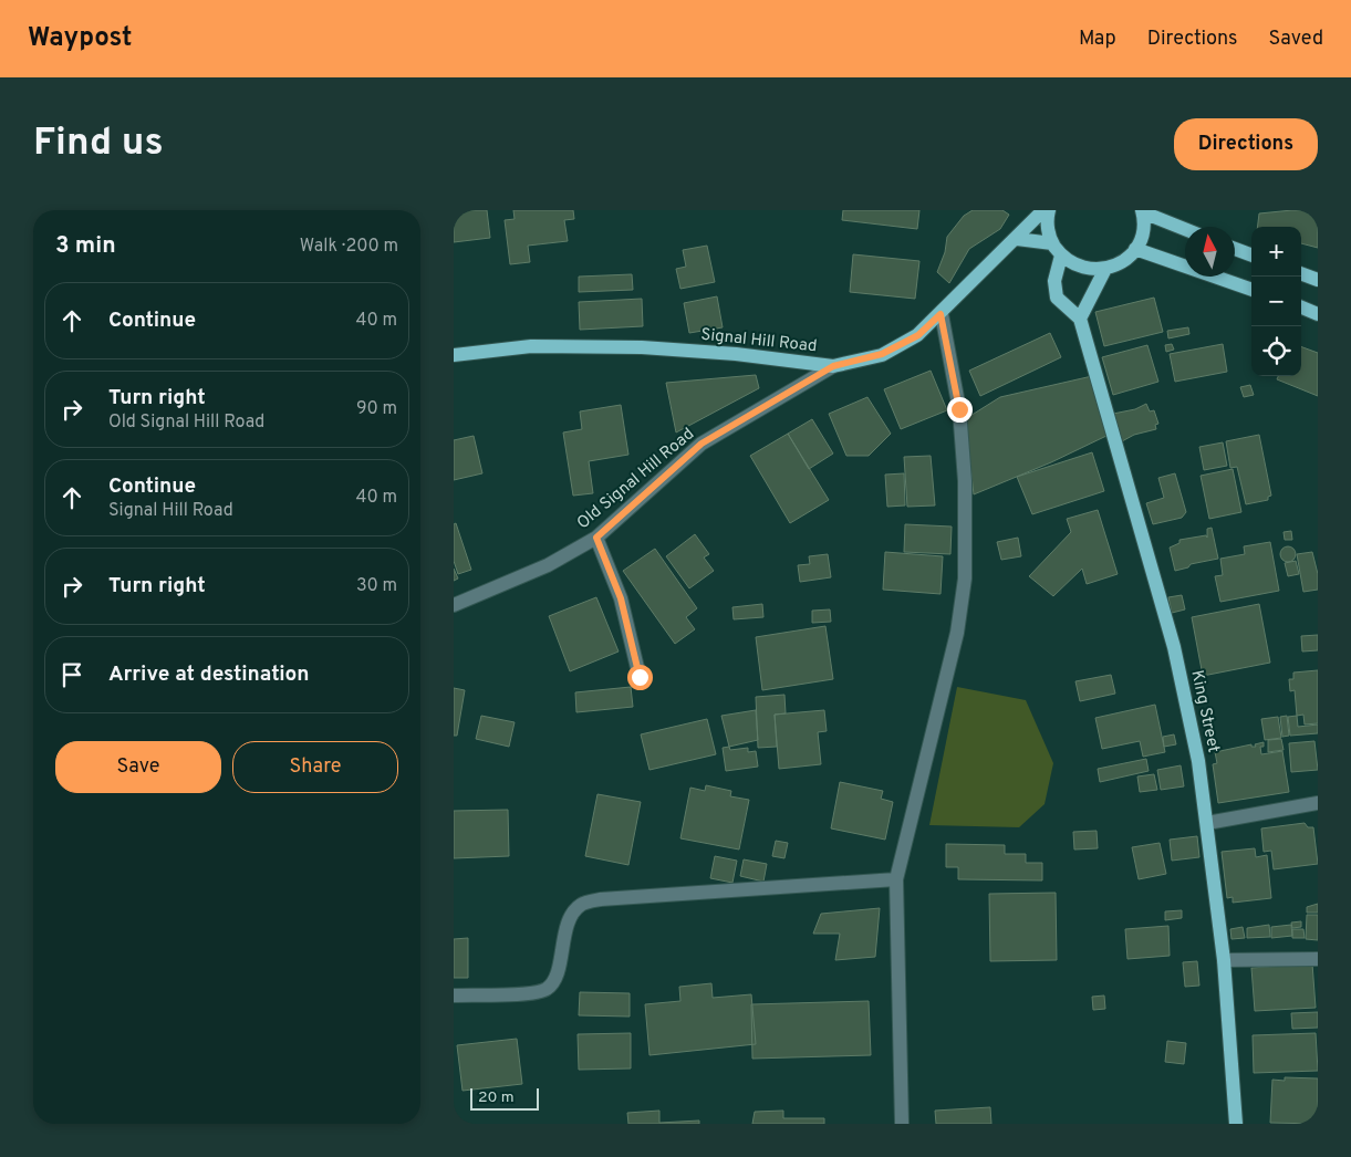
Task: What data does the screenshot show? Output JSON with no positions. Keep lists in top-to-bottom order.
{
  "streets": {
    "main road": ["Signal Hill Road", "King Street"],
    "street": ["Old Signal Hill Road"]
  },
  "crossings": [
    ["Signal Hill Road", "Old Signal Hill Road"]
  ],
  "scale_bar": "20 m",
  "north": "top",
  "page": {
    "header": "Waypost",
    "nav": ["Map", "Directions", "Saved"],
    "buttons": [
      "Directions",
      ["Save", "Share"]
    ],
    "title": "Find us",
    "heading": ["3 min", "Walk · 200 m"],
    "map_buttons": ["+", "−"],
    "list": [
      ["Continue", "40 m"],
      ["Turn right", "Old Signal Hill Road", "90 m"],
      ["Continue", "Signal Hill Road", "40 m"],
      ["Turn right", "30 m"],
      "Arrive at destination"
    ],
    "scale": "20 m"
  }
}
